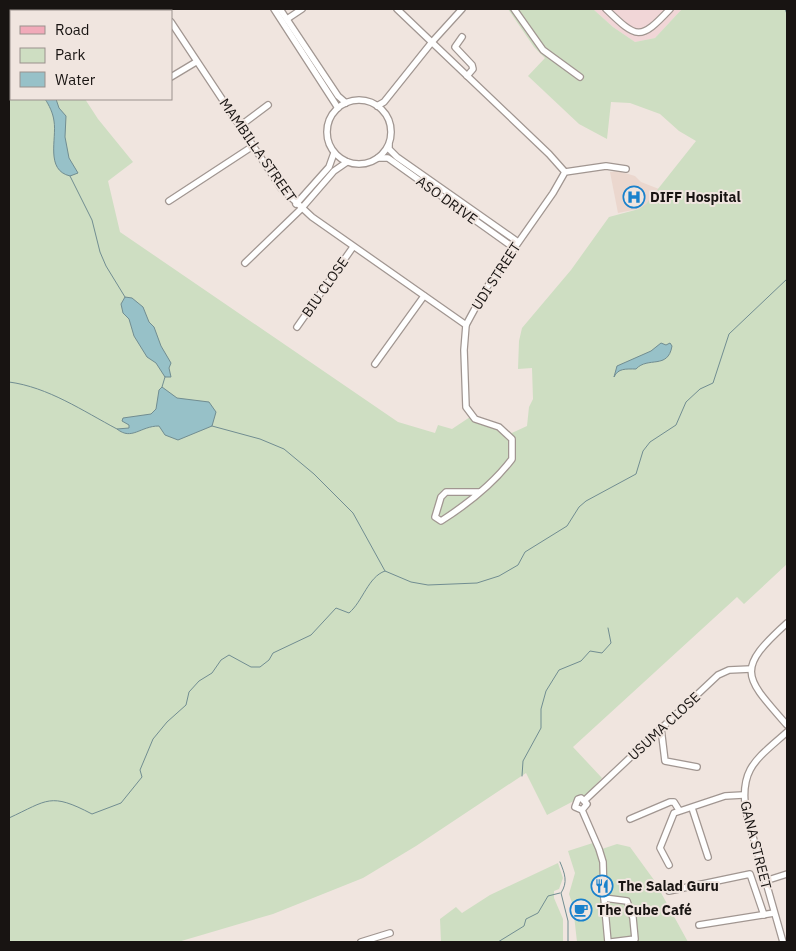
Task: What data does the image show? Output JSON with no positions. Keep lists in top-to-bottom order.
{
  "streets": {
    "street": [
      "MAMBILLA STREET",
      "ASO DRIVE",
      "UDI STREET",
      "BIU CLOSE",
      "USUMA CLOSE",
      "GANA STREET"
    ]
  },
  "crossings": [
    ["MAMBILLA STREET", "UDI STREET"],
    ["MAMBILLA STREET", "BIU CLOSE"],
    ["ASO DRIVE", "UDI STREET"]
  ],
  "places": {
    "hospital": ["DIFF Hospital"],
    "restaurant": ["The Salad Guru"],
    "cafe": ["The Cube Café"]
  },
  "legend": ["Road", "Park", "Water"]
}
